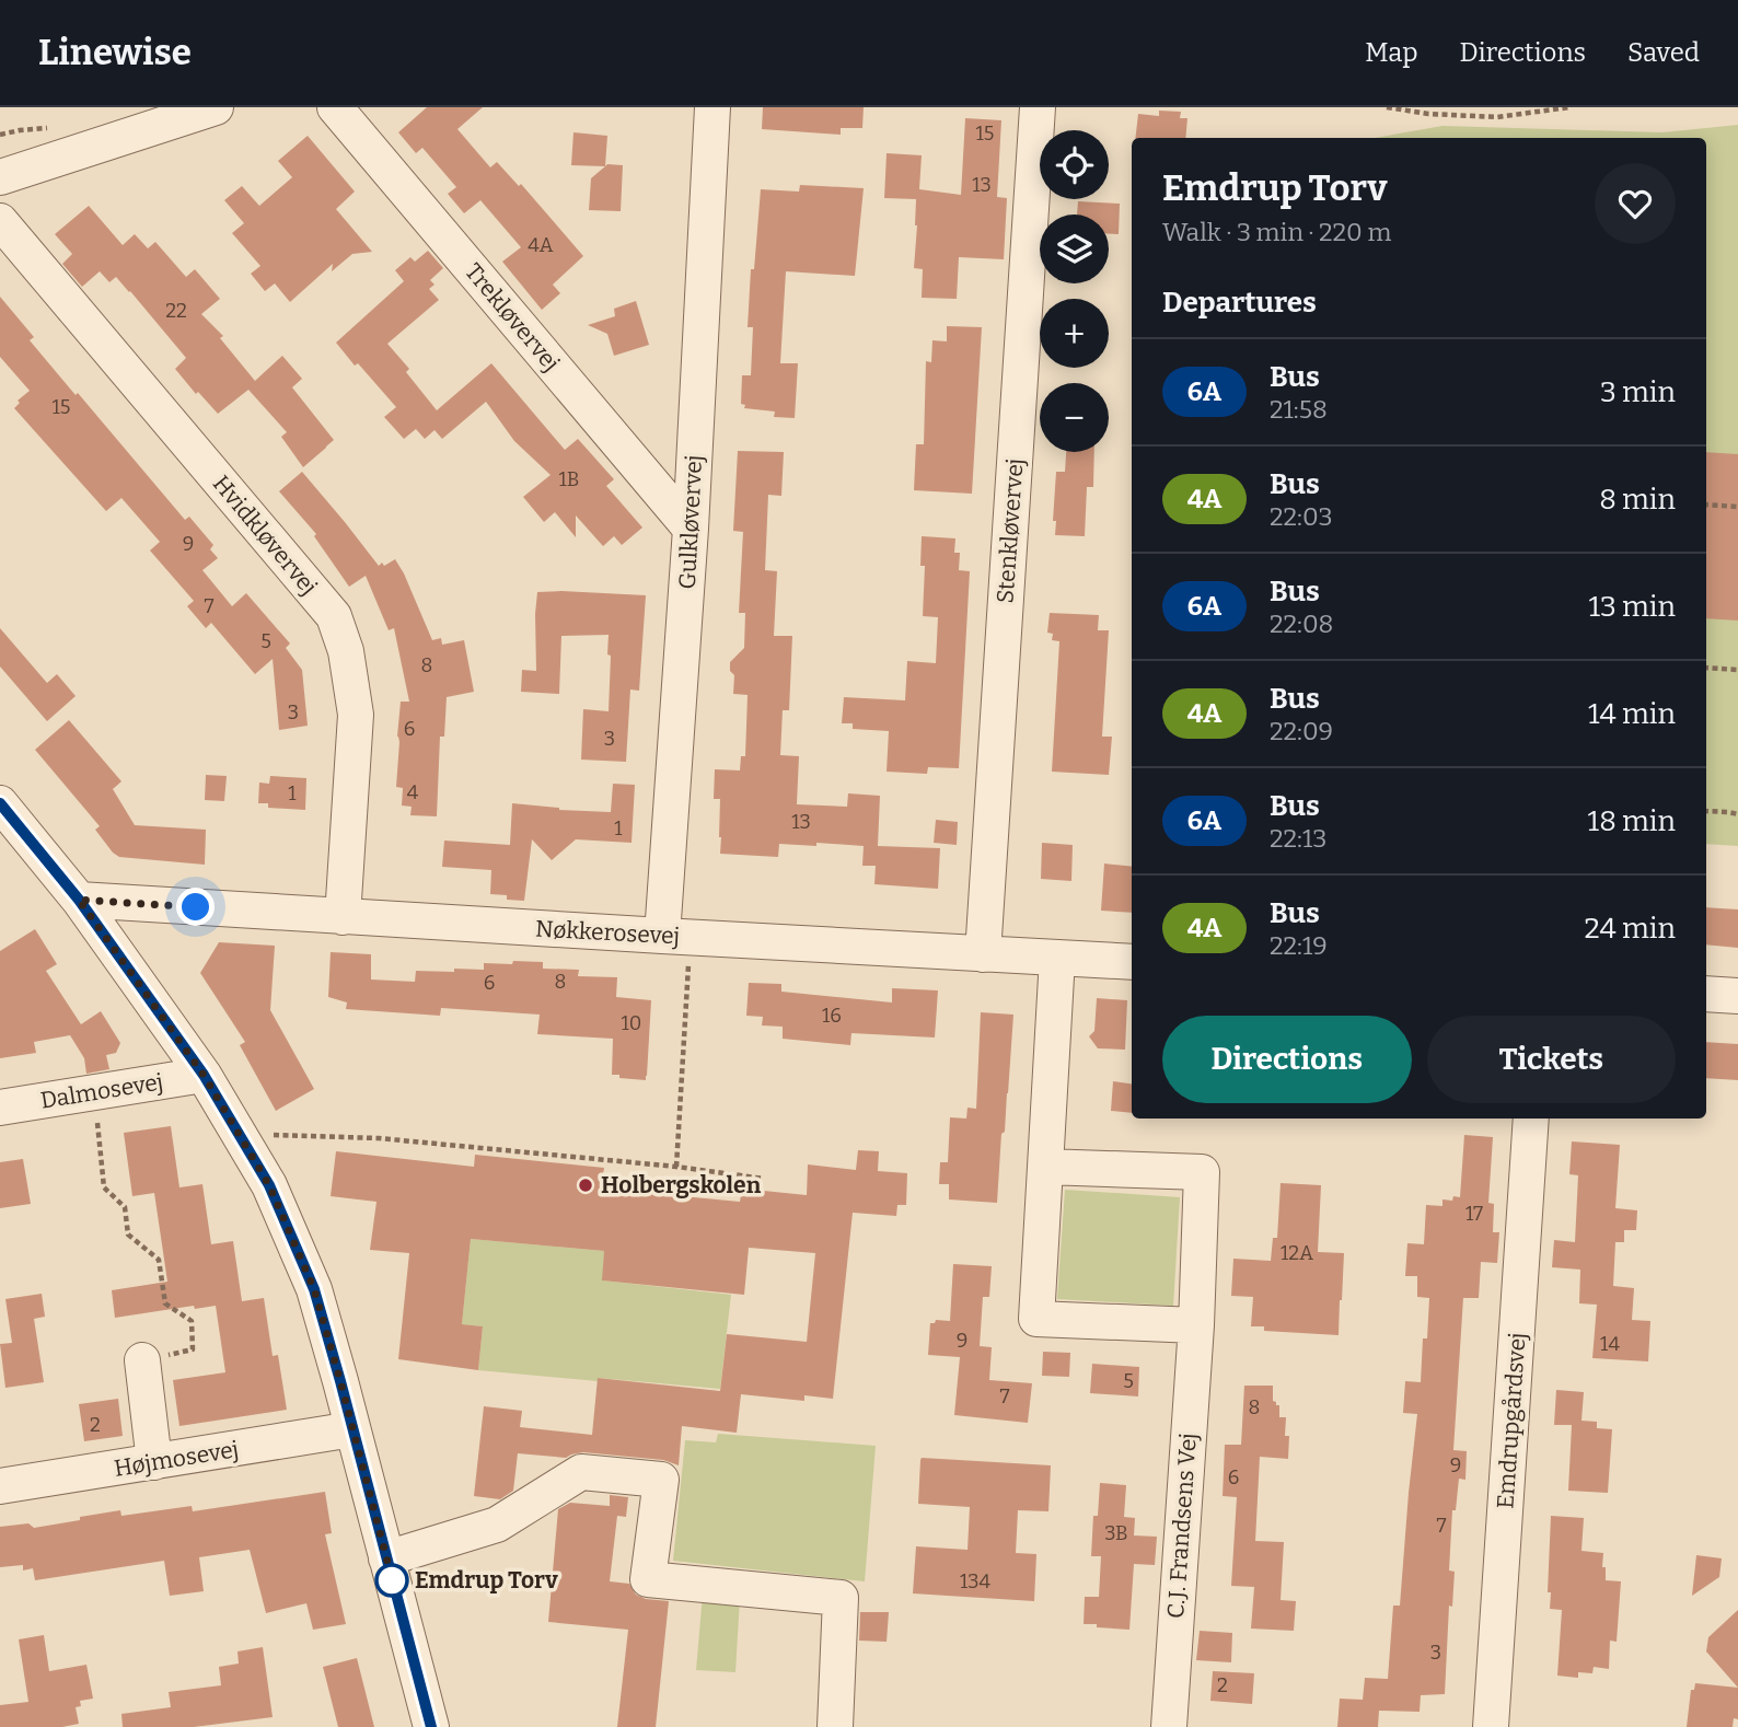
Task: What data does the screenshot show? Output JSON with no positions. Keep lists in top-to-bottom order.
{
  "streets": {
    "street": [
      "Trekløvervej",
      "Gulkløvervej",
      "Stenkløvervej",
      "Hvidkløvervej",
      "Nøkkerosevej",
      "Dalmosevej",
      "Emdrupgårdsvej",
      "Højmosevej",
      "C.J. Frandsens Vej"
    ]
  },
  "crossings": [
    ["Trekløvervej", "Gulkløvervej"],
    ["Gulkløvervej", "Nøkkerosevej"],
    ["Stenkløvervej", "Nøkkerosevej"],
    ["Hvidkløvervej", "Nøkkerosevej"]
  ],
  "places": ["Holbergskolen", "Emdrup Torv"],
  "lines": ["bus line 6A"],
  "house_numbers": [
    "15",
    "13",
    "4A",
    "22",
    "15",
    "1B",
    "9",
    "7",
    "5",
    "8",
    "3",
    "6",
    "3",
    "4",
    "1",
    "13",
    "1",
    "8",
    "6",
    "16",
    "10",
    "17",
    "12A",
    "9",
    "14",
    "5",
    "7",
    "8",
    "2",
    "9",
    "6",
    "7",
    "3B",
    "134",
    "3",
    "2"
  ],
  "page": {
    "header": "Linewise",
    "nav": ["Map", "Directions", "Saved"],
    "map_buttons": ["+", "−"],
    "heading": [
      ["Emdrup Torv", "Walk · 3 min · 220 m"],
      "Departures"
    ],
    "list": [
      {
        "mark": "6A",
        "name": "Bus",
        "note": "21:58",
        "value": "3 min"
      },
      {
        "mark": "4A",
        "name": "Bus",
        "note": "22:03",
        "value": "8 min"
      },
      {
        "mark": "6A",
        "name": "Bus",
        "note": "22:08",
        "value": "13 min"
      },
      {
        "mark": "4A",
        "name": "Bus",
        "note": "22:09",
        "value": "14 min"
      },
      {
        "mark": "6A",
        "name": "Bus",
        "note": "22:13",
        "value": "18 min"
      },
      {
        "mark": "4A",
        "name": "Bus",
        "note": "22:19",
        "value": "24 min"
      }
    ],
    "buttons": ["Directions", "Tickets"]
  }
}
